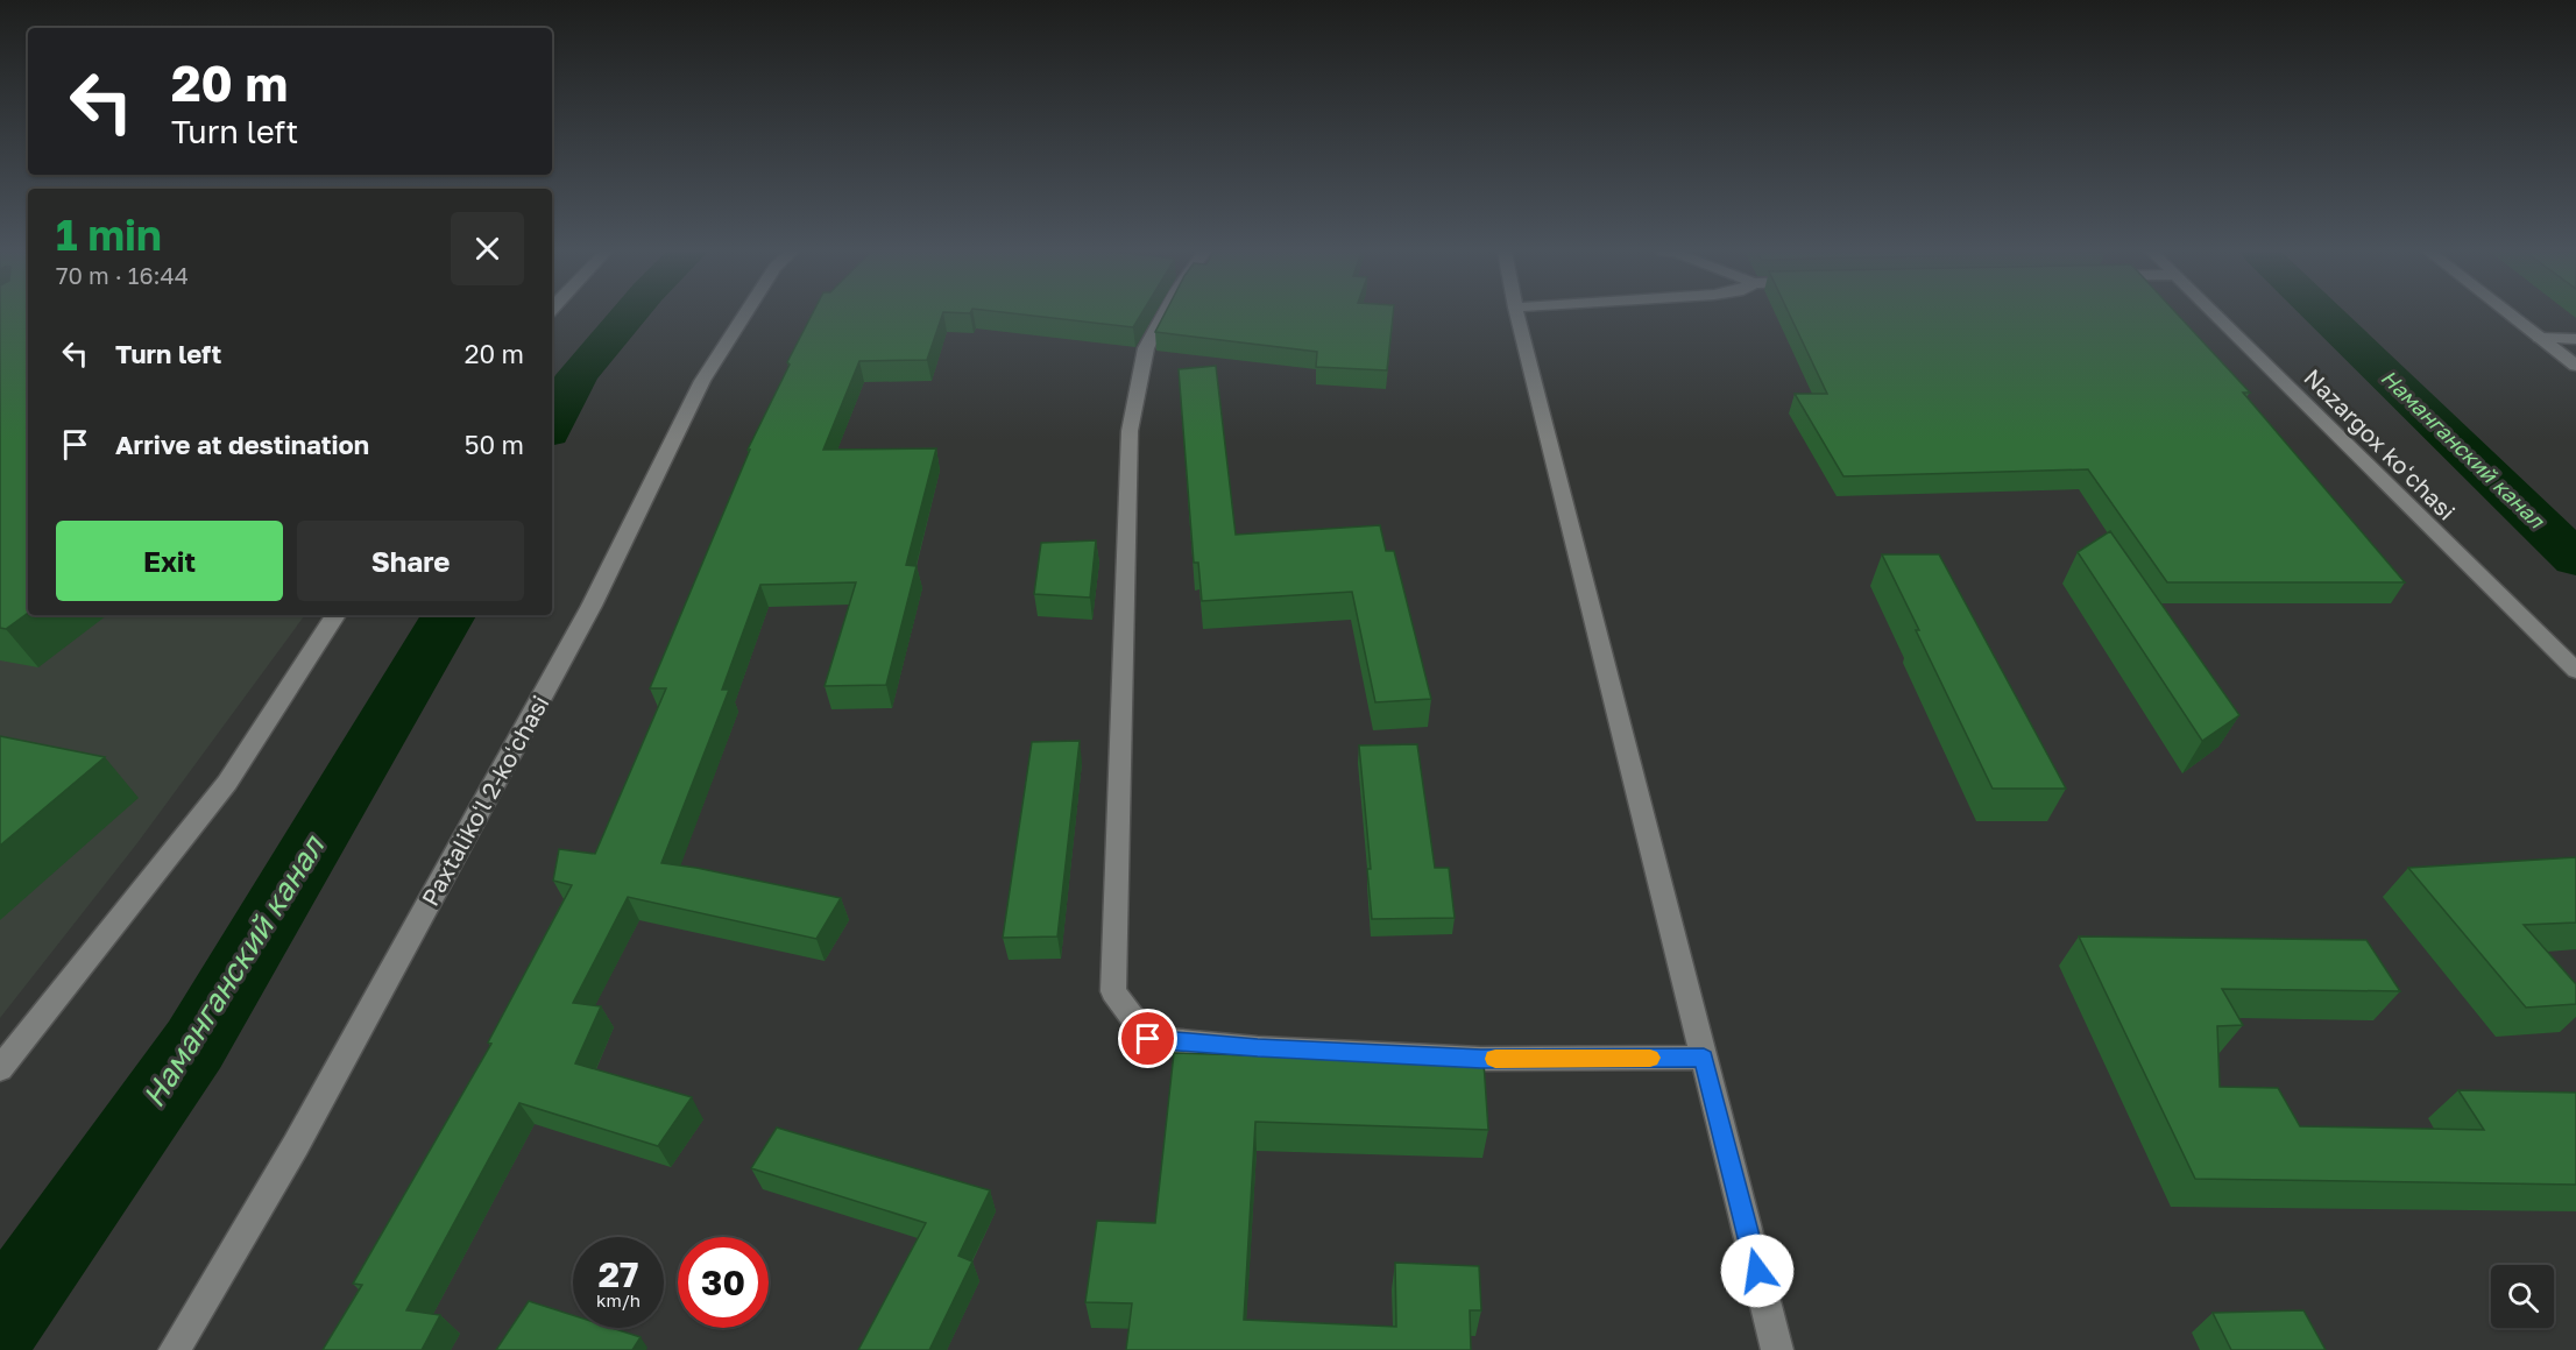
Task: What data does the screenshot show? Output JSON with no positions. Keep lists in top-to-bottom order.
{
  "streets": {
    "street": ["Nazargox koʻchasi", "Paxtalikoʻl 2-koʻchasi"]
  },
  "water": ["Наманганский канал"],
  "page": {
    "turn": ["20 m", "Turn left"],
    "heading": ["1 min", "70 m · 16:44"],
    "list": [
      {
        "name": "Turn left",
        "value": "20 m"
      },
      {
        "name": "Arrive at destination",
        "value": "50 m"
      }
    ],
    "buttons": ["Exit", "Share"],
    "speed": "27 km/h",
    "limit": "30"
  }
}
